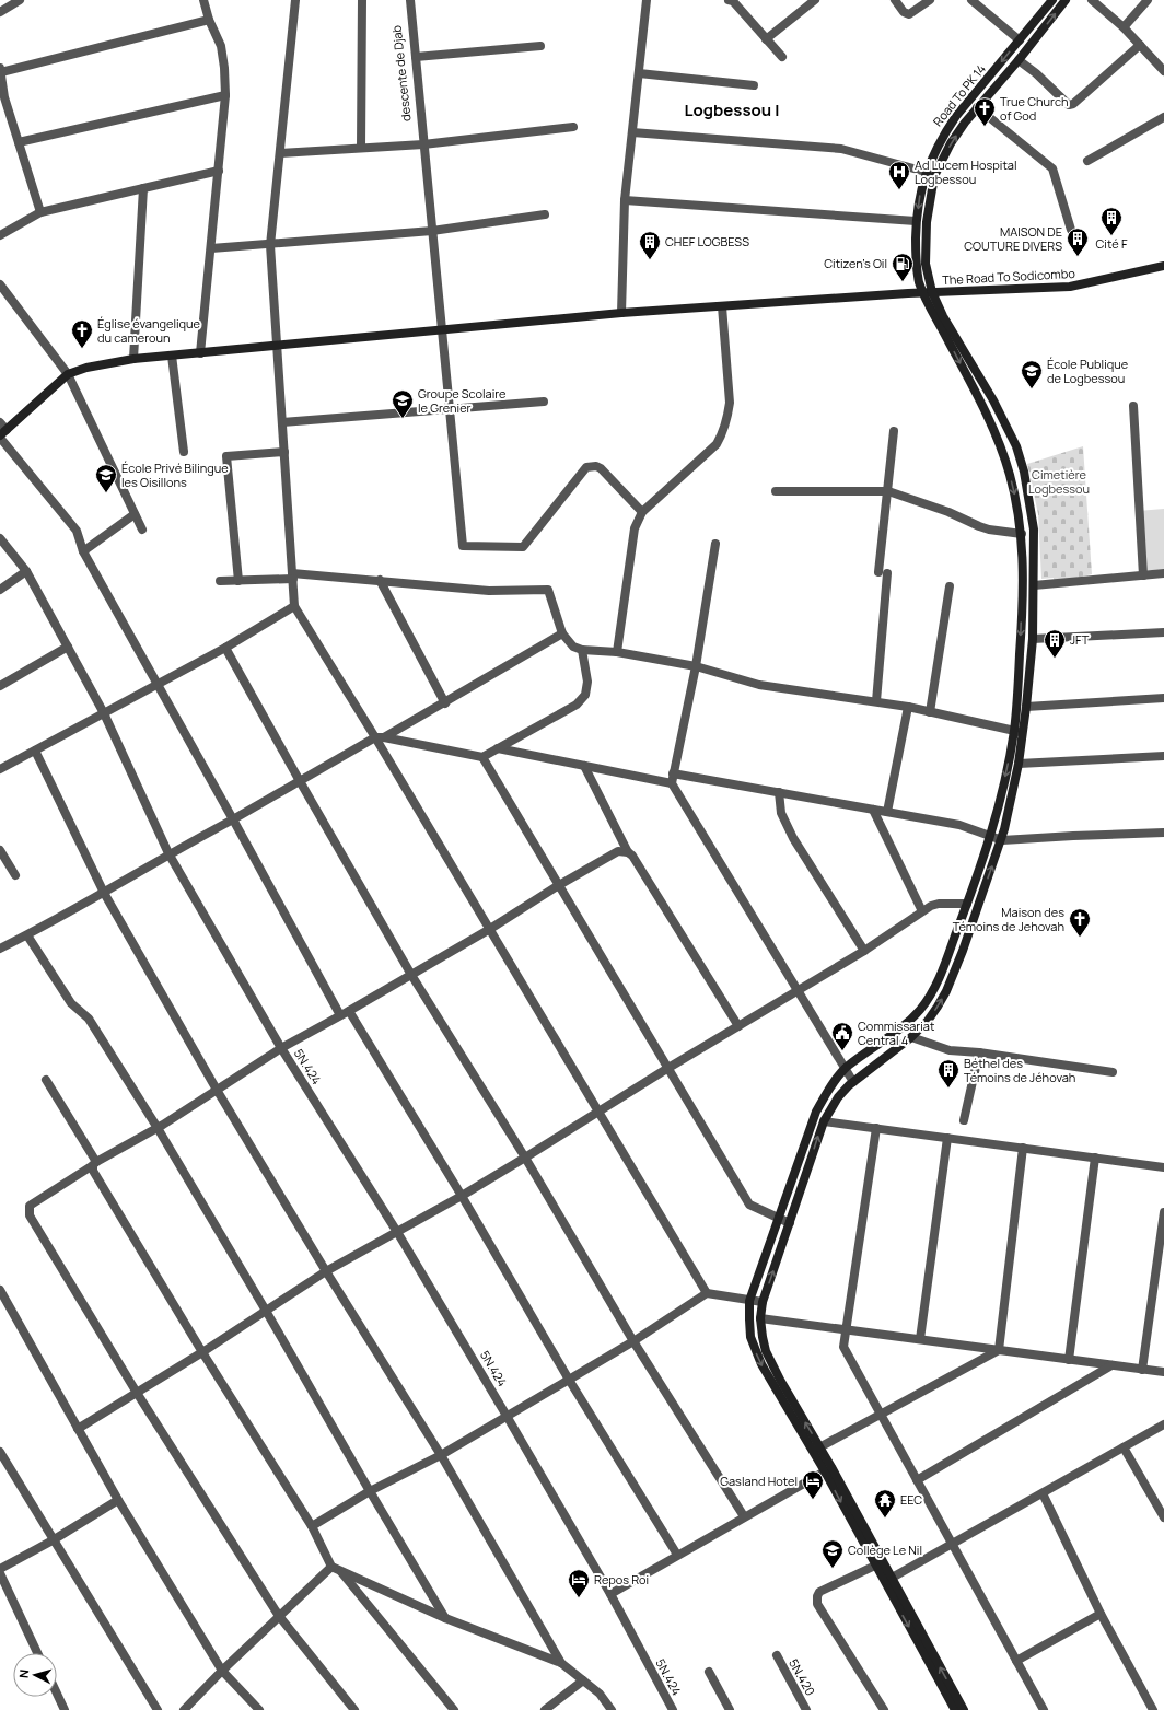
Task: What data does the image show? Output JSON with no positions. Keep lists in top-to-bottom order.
{
  "streets": {
    "main road": ["Road To PK 14", "The Road To Sodicombo"],
    "street": ["descente de Djab", "5N.424", "5N.420"]
  },
  "crossings": [
    ["Road To PK 14", "The Road To Sodicombo"]
  ],
  "districts": ["Logbessou I"],
  "parks": ["Cimetière Logbessou"],
  "places": {
    "church": ["True Church of God", "Église évangelique du cameroun", "Maison des Témoins de Jehovah"],
    "hospital": ["Ad Lucem Hospital Logbessou"],
    "building": [
      "Cité F",
      "MAISON DE COUTURE DIVERS",
      "CHEF LOGBESS",
      "JFT",
      "Béthel des Témoins de Jéhovah"
    ],
    "fuel station": ["Citizen's Oil"],
    "school or university": [
      "École Publique de Logbessou",
      "Groupe Scolaire le Grenier",
      "École Privé Bilingue les Oisillons",
      "Collège Le Nil"
    ],
    "public building": ["Commissariat Central 4"],
    "hotel": ["Gasland Hotel", "Repos Roi"],
    "temple": ["EEC"]
  },
  "north": "left"
}
